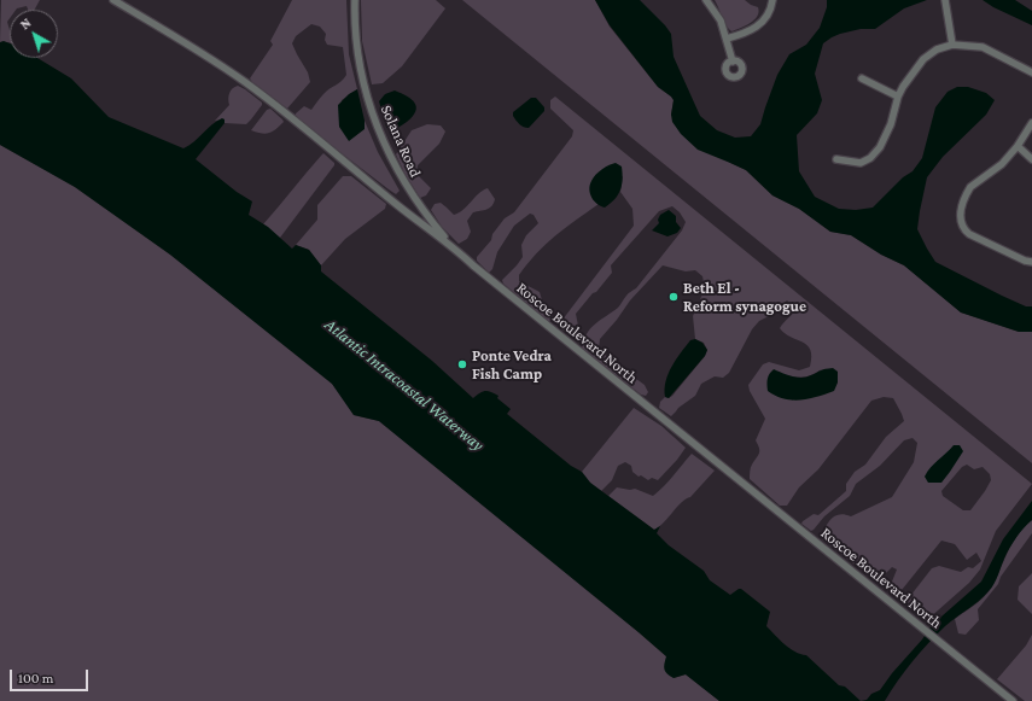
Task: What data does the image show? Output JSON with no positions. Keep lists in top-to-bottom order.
{
  "streets": {
    "street": ["Solana Road", "Roscoe Boulevard North"]
  },
  "crossings": [
    ["Solana Road", "Roscoe Boulevard North"]
  ],
  "water": ["Atlantic Intracoastal Waterway"],
  "places": ["Beth El - Reform synagogue", "Ponte Vedra Fish Camp"],
  "scale_bar": "100 m",
  "north": "top left"
}
